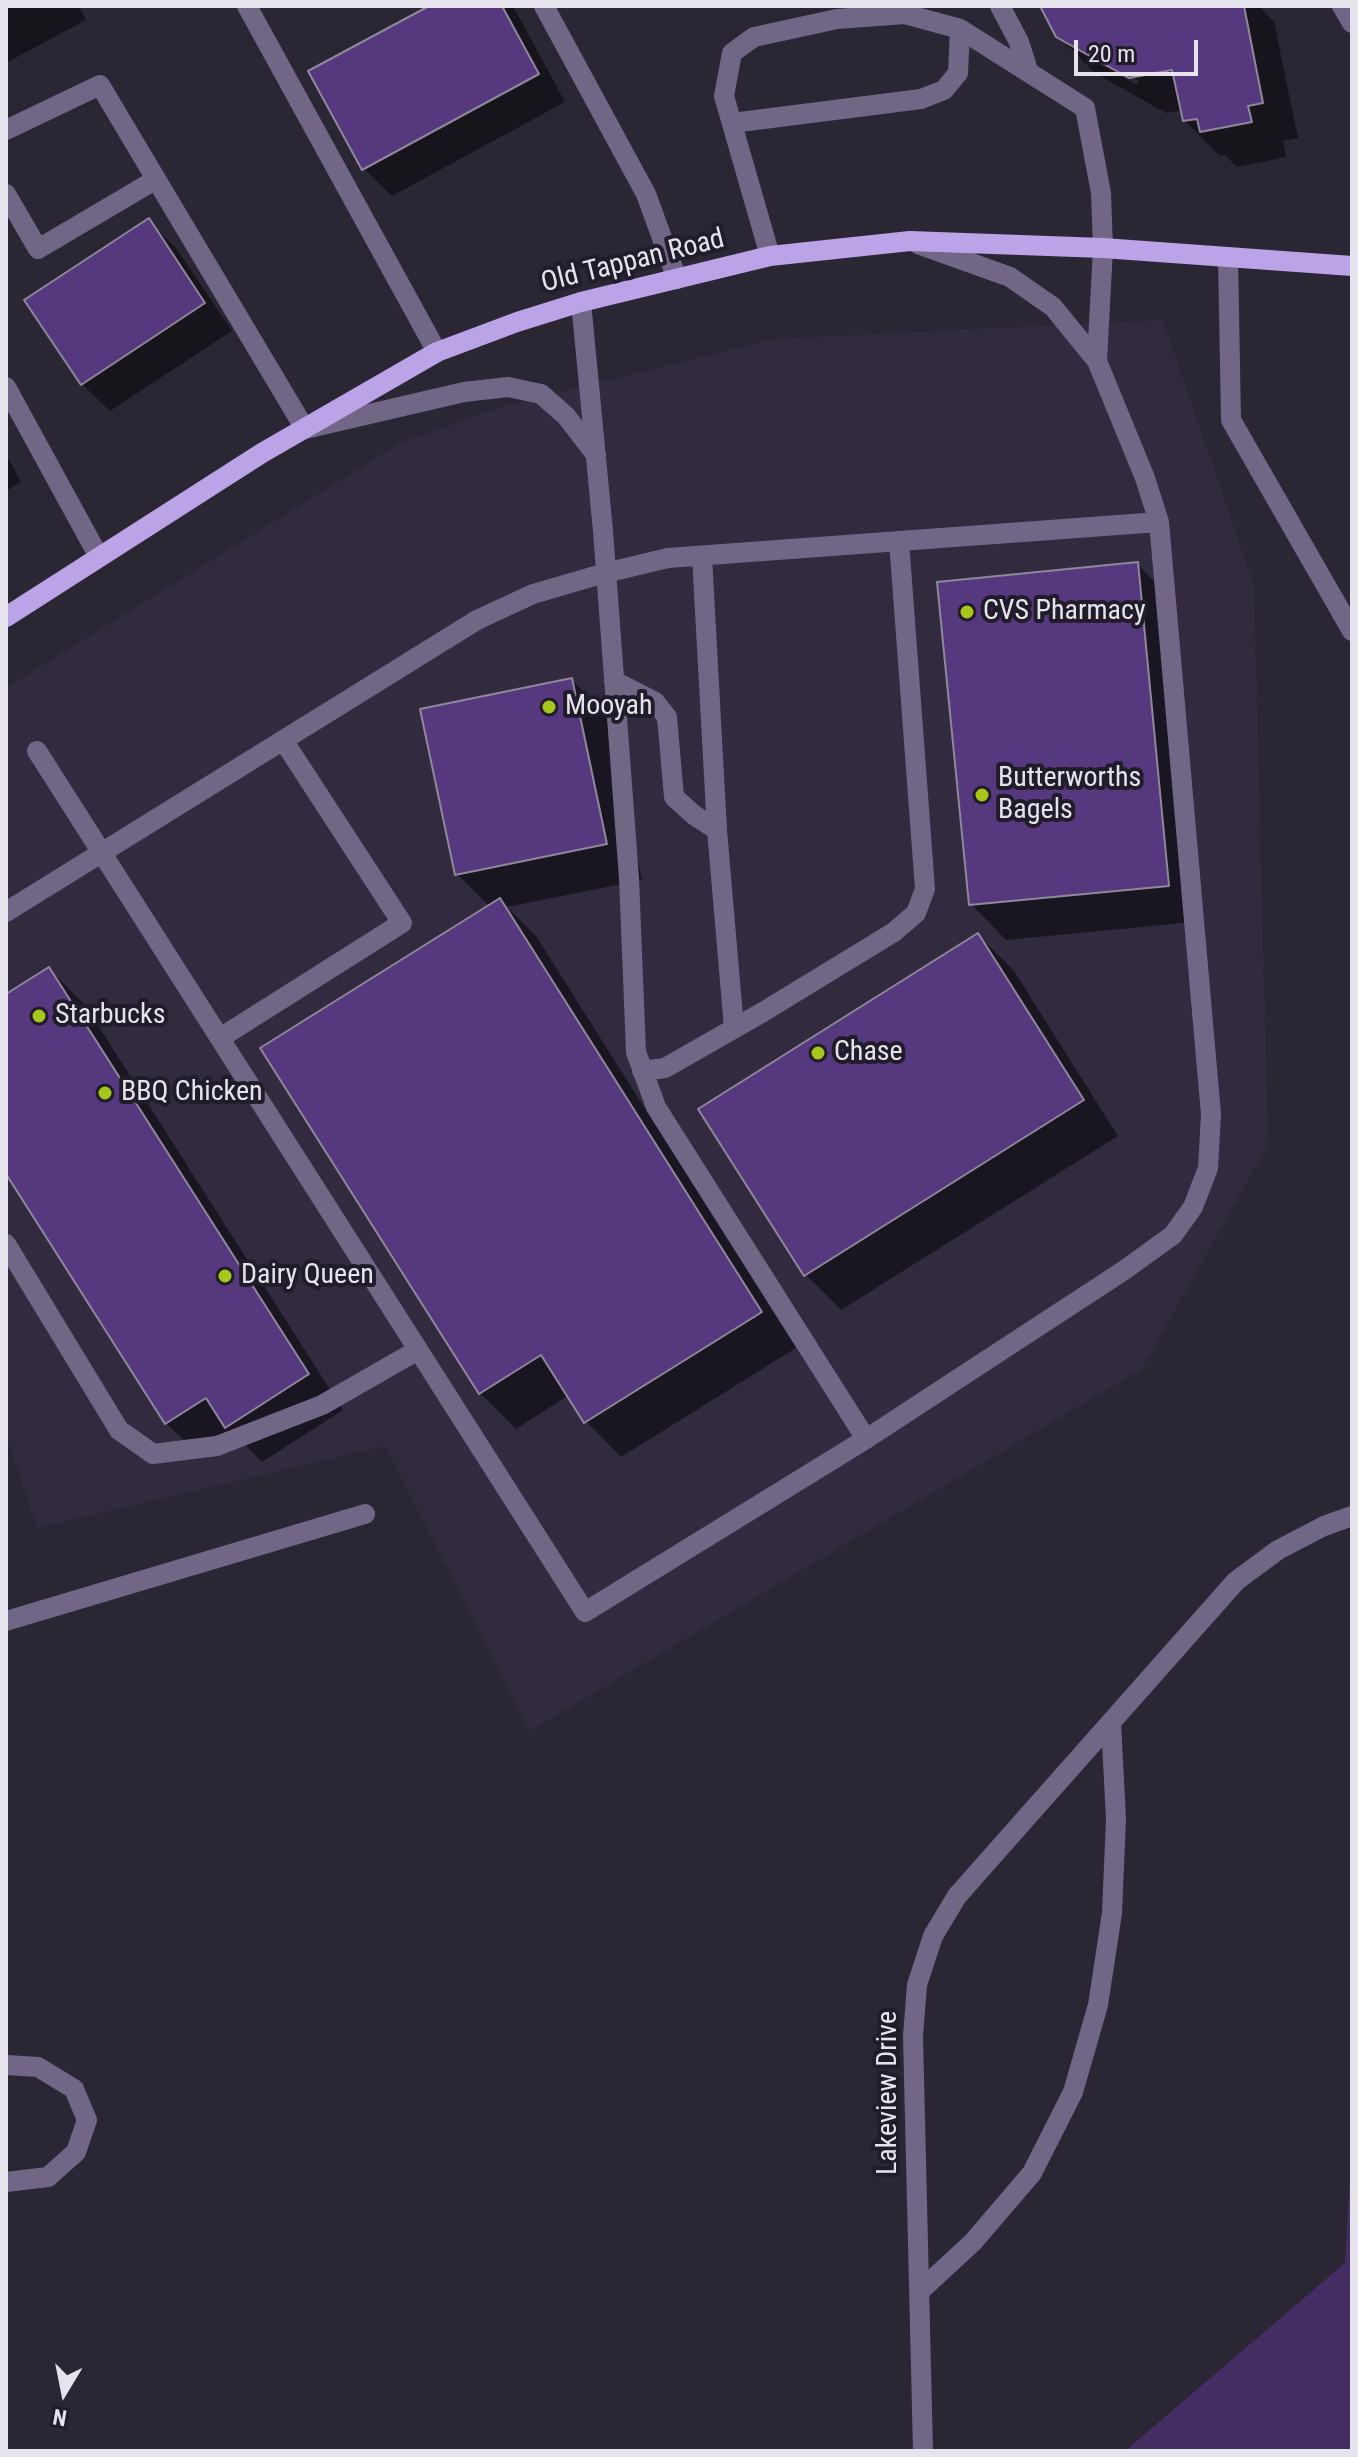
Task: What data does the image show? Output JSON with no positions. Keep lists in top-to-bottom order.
{
  "streets": {
    "main road": ["Old Tappan Road"],
    "street": ["Lakeview Drive"]
  },
  "places": [
    "CVS Pharmacy",
    "Mooyah",
    "Butterworths Bagels",
    "Starbucks",
    "Chase",
    "BBQ Chicken",
    "Dairy Queen"
  ],
  "scale_bar": "20 m",
  "north": "bottom"
}
